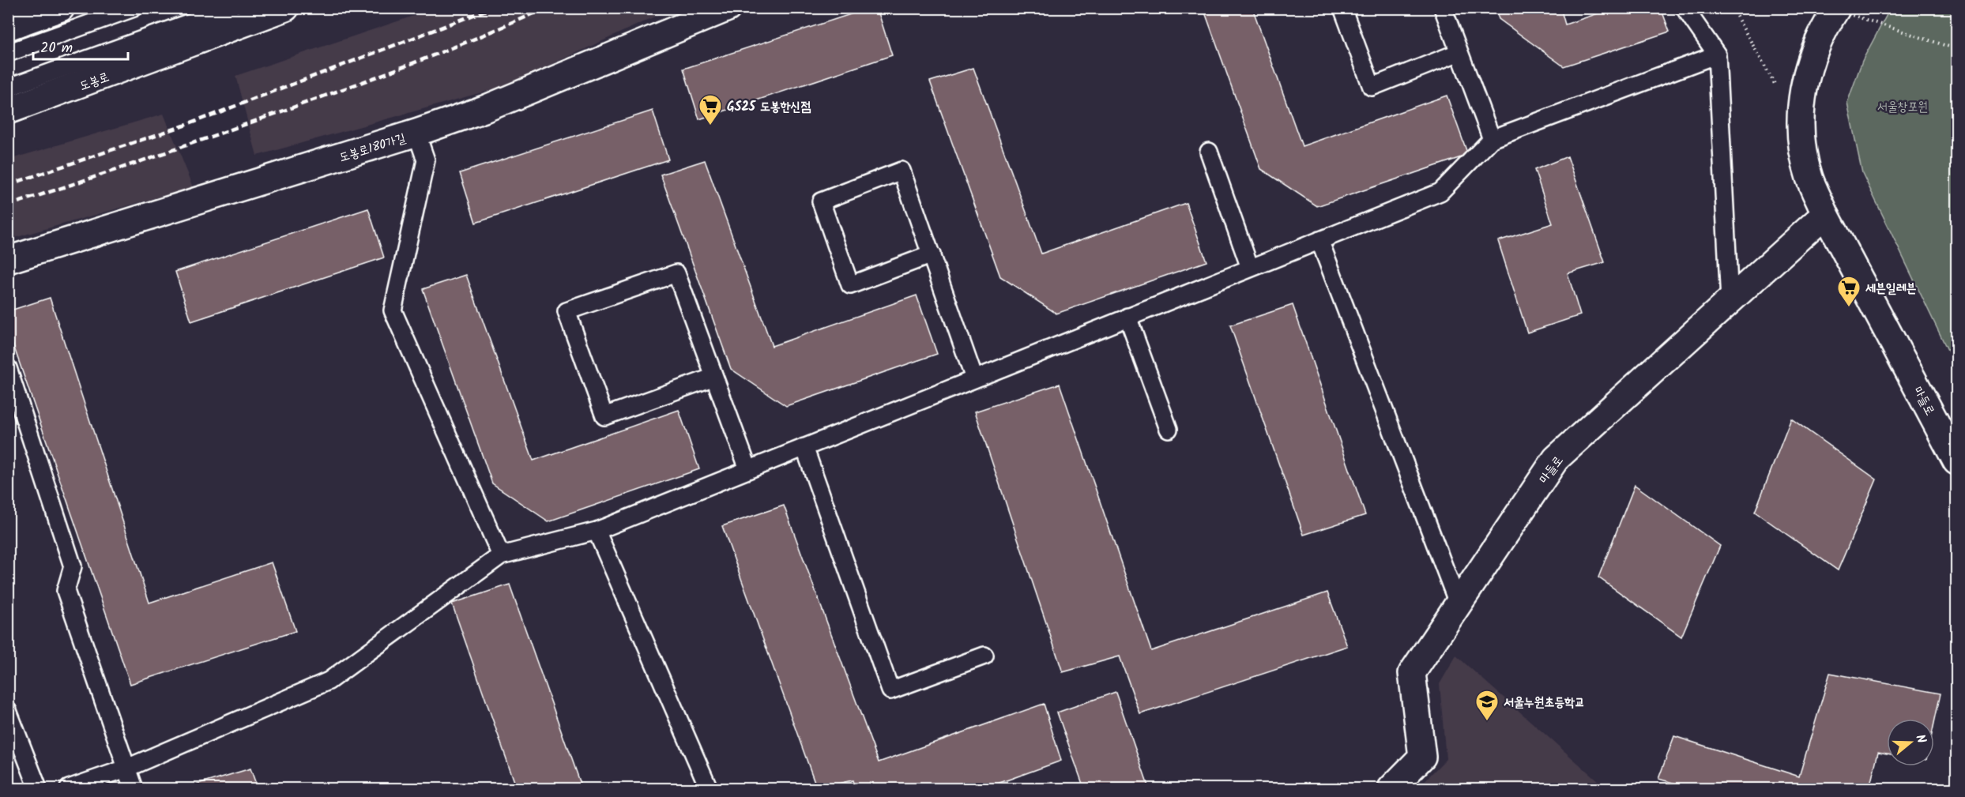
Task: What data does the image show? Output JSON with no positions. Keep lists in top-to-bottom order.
{
  "streets": {
    "street": ["도봉로", "도봉로180가길", "마들로"]
  },
  "parks": ["서울창포원"],
  "places": {
    "supermarket": ["GS25 도봉한신점", "세븐일레븐"],
    "school or university": ["서울누원초등학교"]
  },
  "scale_bar": "20 m",
  "north": "right"
}
